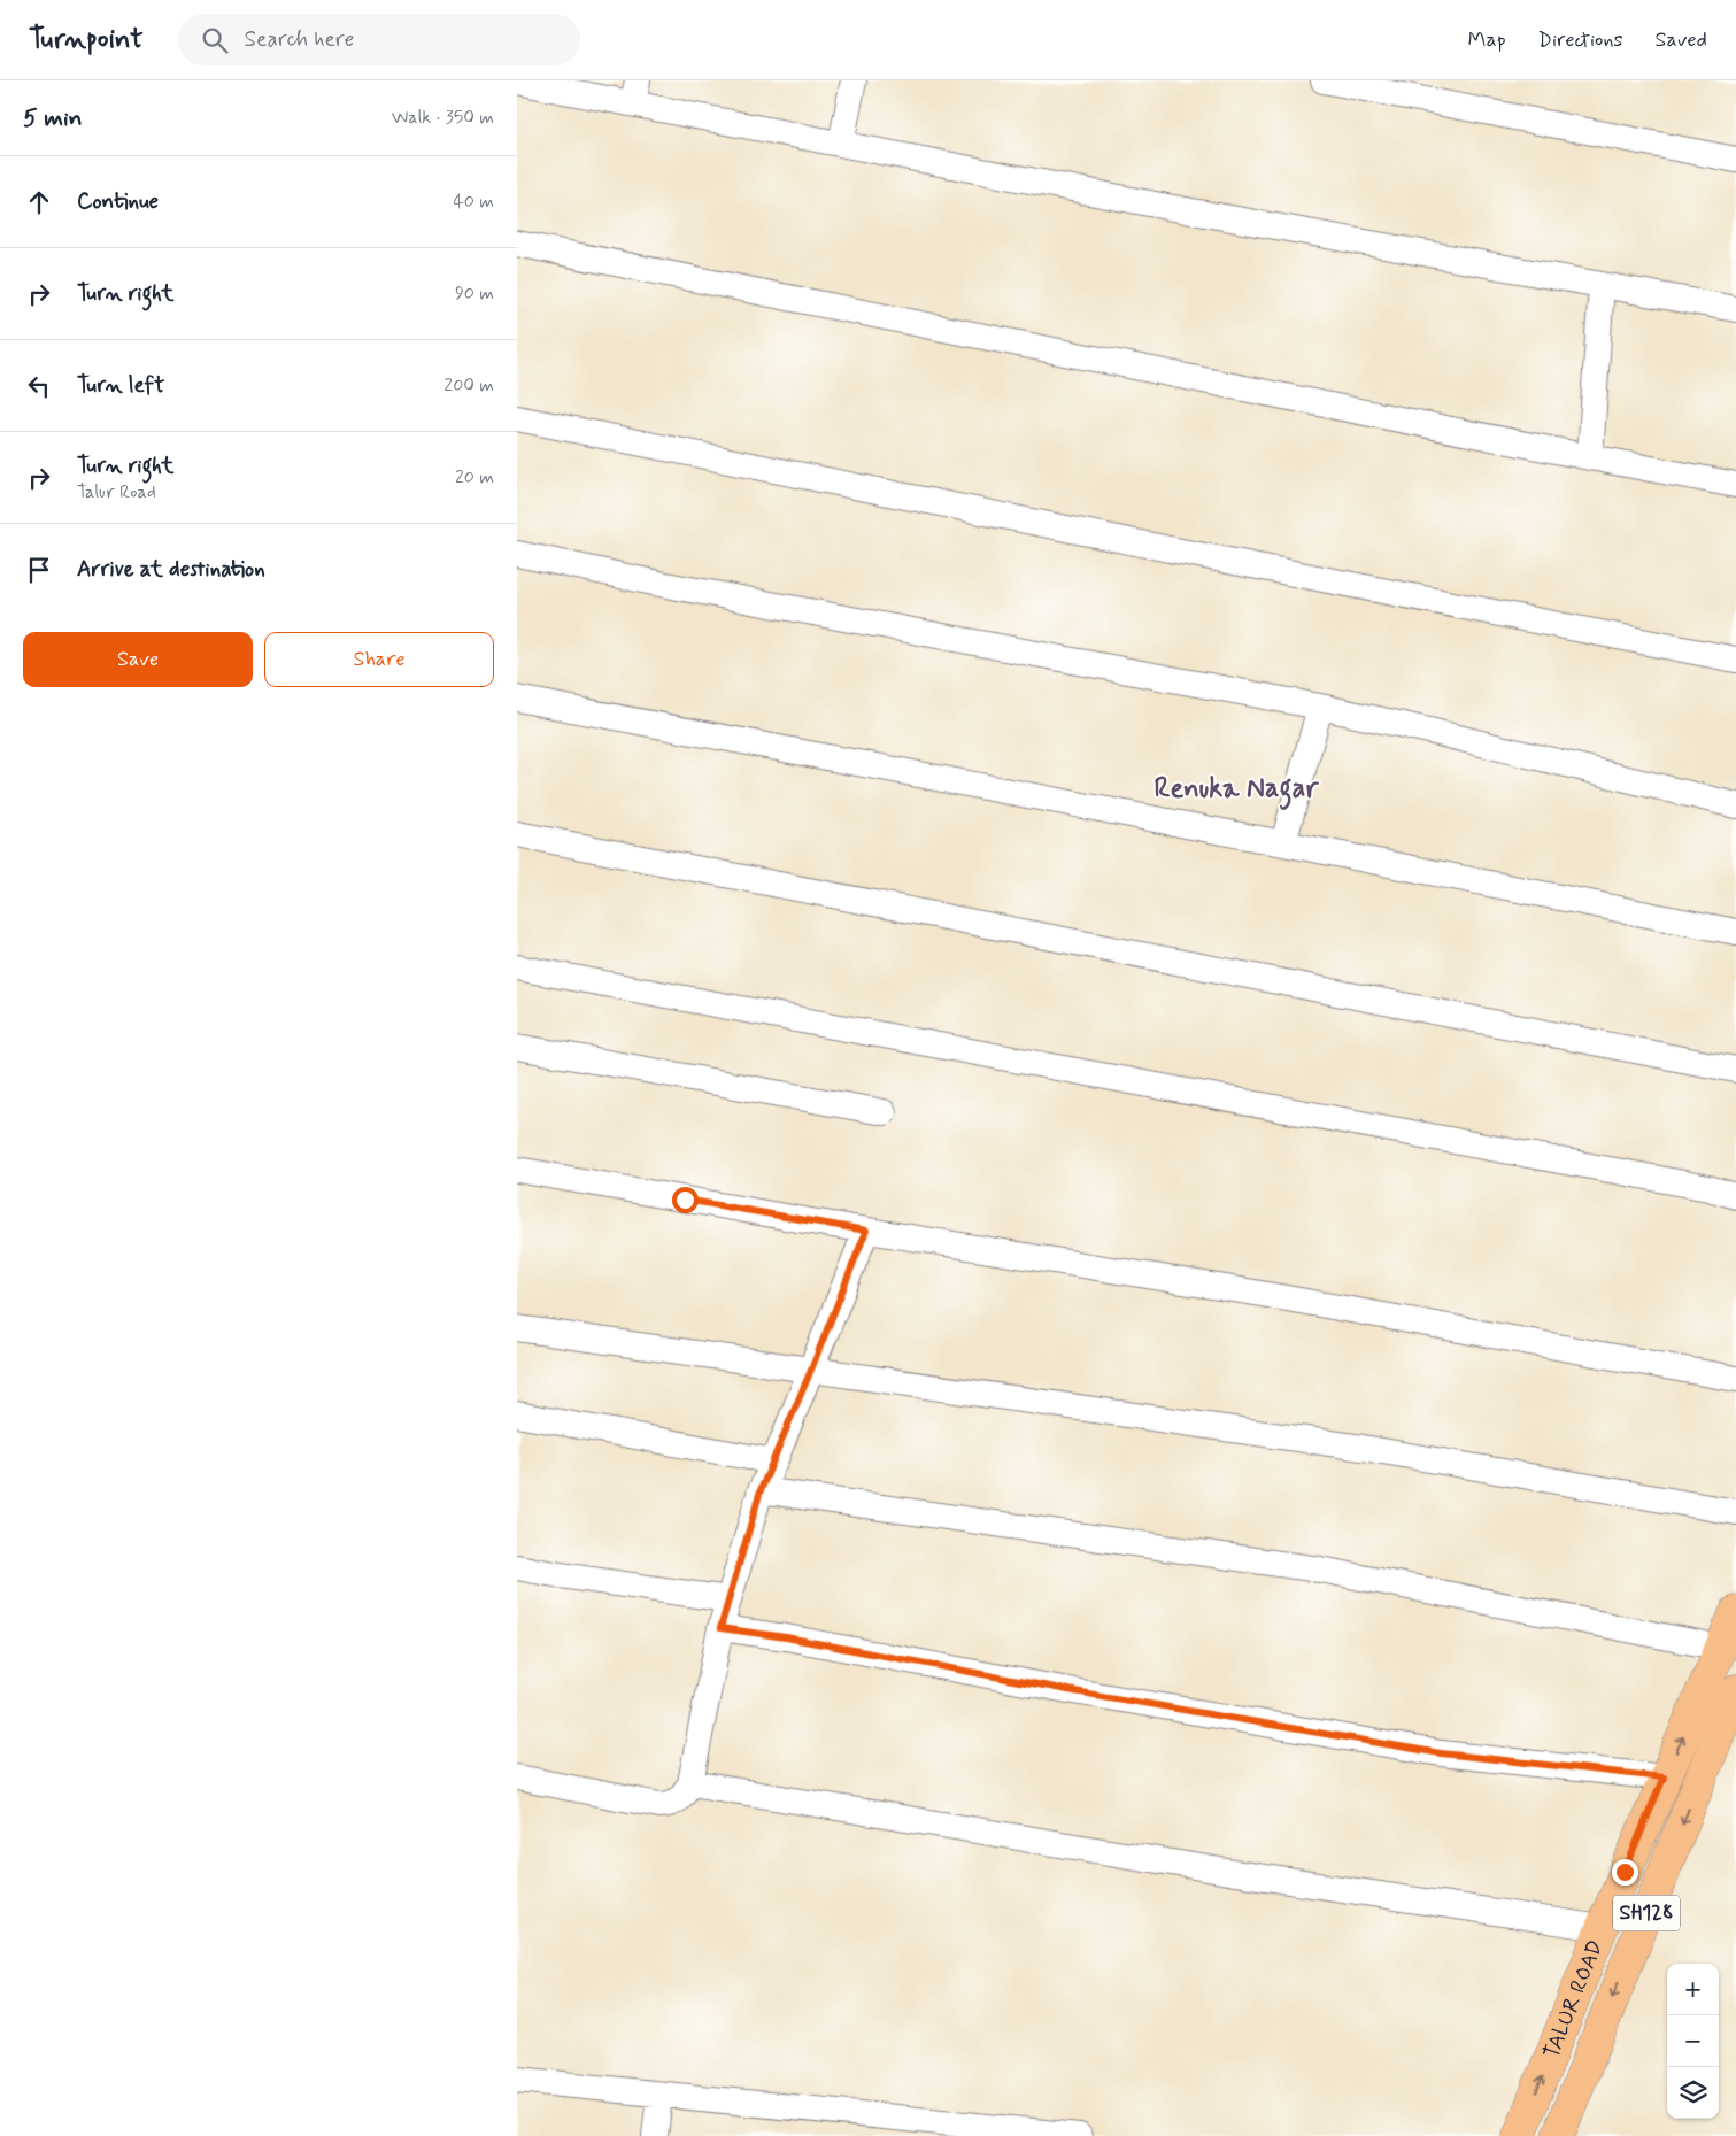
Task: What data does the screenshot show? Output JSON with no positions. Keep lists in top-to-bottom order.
{
  "streets": {
    "main road": ["SH128", "TALUR ROAD"]
  },
  "districts": ["Renuka Nagar"],
  "page": {
    "header": "Turnpoint",
    "search": "Search here",
    "nav": ["Map", "Directions", "Saved"],
    "heading": ["5 min", "Walk · 350 m"],
    "list": [
      ["Continue", "40 m"],
      ["Turn right", "90 m"],
      ["Turn left", "200 m"],
      ["Turn right", "Talur Road", "20 m"],
      "Arrive at destination"
    ],
    "buttons": ["Save", "Share"],
    "map_buttons": ["+", "−"]
  }
}
